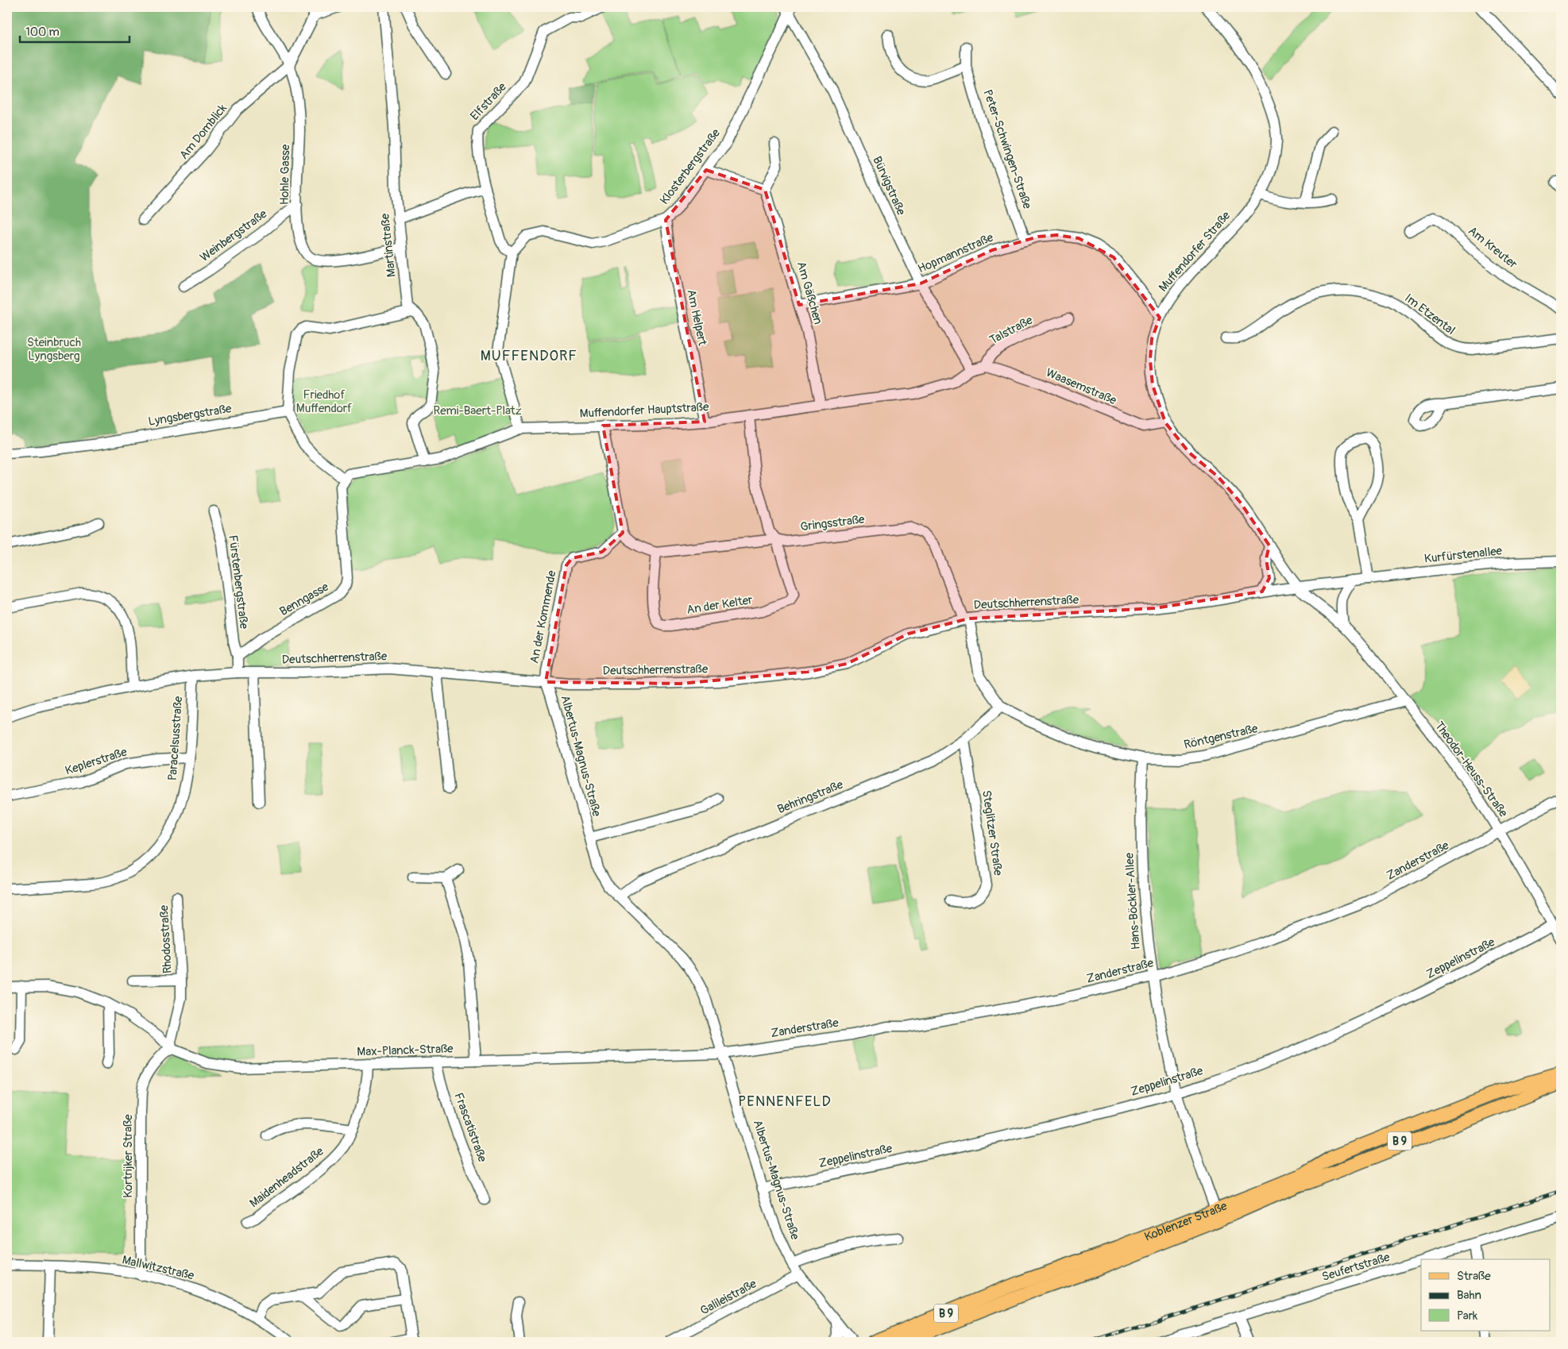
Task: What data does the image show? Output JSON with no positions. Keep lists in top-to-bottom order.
{
  "streets": {
    "main road": ["B 9", "Koblenzer Straße"],
    "street": [
      "Elfstraße",
      "Am Domblick",
      "Peter-Schwingen-Straße",
      "Klosterbergstraße",
      "Hohle Gasse",
      "Bürvigstraße",
      "Weinbergstraße",
      "Martinstraße",
      "Am Kreuter",
      "Muffendorfer Straße",
      "Hopmannstraße",
      "Am Gäßchen",
      "Im Etzental",
      "Am Helpert",
      "Talstraße",
      "Waasemstraße",
      "Muffendorfer Hauptstraße",
      "Lyngsbergstraße",
      "Gringsstraße",
      "Kurfürstenallee",
      "Fürstenbergstraße",
      "Benngasse",
      "Deutschherrenstraße",
      "An der Kelter",
      "An der Kommende",
      "Röntgenstraße",
      "Paracelsusstraße",
      "Albertus-Magnus-Straße",
      "Keplerstraße",
      "Theodor-Heuss-Straße",
      "Behringstraße",
      "Steglitzer Straße",
      "Zanderstraße",
      "Hans-Böckler-Allee",
      "Rhodosstraße",
      "Zeppelinstraße",
      "Max-Planck-Straße",
      "Frascatistraße",
      "Kortrijker Straße",
      "Maidenheadstraße",
      "Seufertstraße",
      "Mallwitzstraße",
      "Galileistraße"
    ]
  },
  "crossings": [
    ["Elfstraße", "Klosterbergstraße"],
    ["Am Domblick", "Hohle Gasse"],
    ["Peter-Schwingen-Straße", "Hopmannstraße"],
    ["Klosterbergstraße", "Bürvigstraße"],
    ["Klosterbergstraße", "Am Helpert"],
    ["Hohle Gasse", "Weinbergstraße"],
    ["Hohle Gasse", "Martinstraße"],
    ["Bürvigstraße", "Hopmannstraße"],
    ["Bürvigstraße", "Muffendorfer Hauptstraße"],
    ["Martinstraße", "Muffendorfer Hauptstraße"],
    ["Muffendorfer Straße", "Hopmannstraße"],
    ["Muffendorfer Straße", "Waasemstraße"],
    ["Muffendorfer Straße", "Kurfürstenallee"],
    ["Muffendorfer Straße", "Deutschherrenstraße"],
    ["Muffendorfer Straße", "Theodor-Heuss-Straße"],
    ["Hopmannstraße", "Am Gäßchen"],
    ["Am Gäßchen", "Muffendorfer Hauptstraße"],
    ["Am Helpert", "Muffendorfer Hauptstraße"],
    ["Talstraße", "Waasemstraße"],
    ["Muffendorfer Hauptstraße", "Benngasse"],
    ["Gringsstraße", "Deutschherrenstraße"],
    ["Gringsstraße", "An der Kelter"],
    ["Gringsstraße", "Röntgenstraße"],
    ["Kurfürstenallee", "Deutschherrenstraße"],
    ["Kurfürstenallee", "Theodor-Heuss-Straße"],
    ["Fürstenbergstraße", "Benngasse"],
    ["Deutschherrenstraße", "An der Kommende"],
    ["Deutschherrenstraße", "Röntgenstraße"],
    ["Deutschherrenstraße", "Paracelsusstraße"],
    ["Deutschherrenstraße", "Albertus-Magnus-Straße"],
    ["Deutschherrenstraße", "Theodor-Heuss-Straße"],
    ["An der Kommende", "Albertus-Magnus-Straße"],
    ["Röntgenstraße", "Theodor-Heuss-Straße"],
    ["Röntgenstraße", "Behringstraße"],
    ["Röntgenstraße", "Hans-Böckler-Allee"],
    ["Paracelsusstraße", "Keplerstraße"],
    ["Albertus-Magnus-Straße", "Behringstraße"],
    ["Albertus-Magnus-Straße", "Zanderstraße"],
    ["Albertus-Magnus-Straße", "Zeppelinstraße"],
    ["Albertus-Magnus-Straße", "Max-Planck-Straße"],
    ["Albertus-Magnus-Straße", "Galileistraße"],
    ["Theodor-Heuss-Straße", "Zanderstraße"],
    ["Theodor-Heuss-Straße", "Zeppelinstraße"],
    ["Behringstraße", "Steglitzer Straße"],
    ["Zanderstraße", "Hans-Böckler-Allee"],
    ["Zanderstraße", "Max-Planck-Straße"],
    ["Hans-Böckler-Allee", "Zeppelinstraße"],
    ["Hans-Böckler-Allee", "Koblenzer Straße"],
    ["Rhodosstraße", "Max-Planck-Straße"],
    ["Rhodosstraße", "Kortrijker Straße"],
    ["Max-Planck-Straße", "Frascatistraße"],
    ["Max-Planck-Straße", "Kortrijker Straße"],
    ["Max-Planck-Straße", "Maidenheadstraße"],
    ["B 9", "Koblenzer Straße"],
    ["Kortrijker Straße", "Mallwitzstraße"]
  ],
  "districts": ["MUFFENDORF", "PENNENFELD"],
  "parks": ["Steinbruch Lyngsberg", "Friedhof Muffendorf", "Remi-Baert-Platz"],
  "legend": ["Straße", "Bahn", "Park"],
  "scale_bar": "100 m"
}
